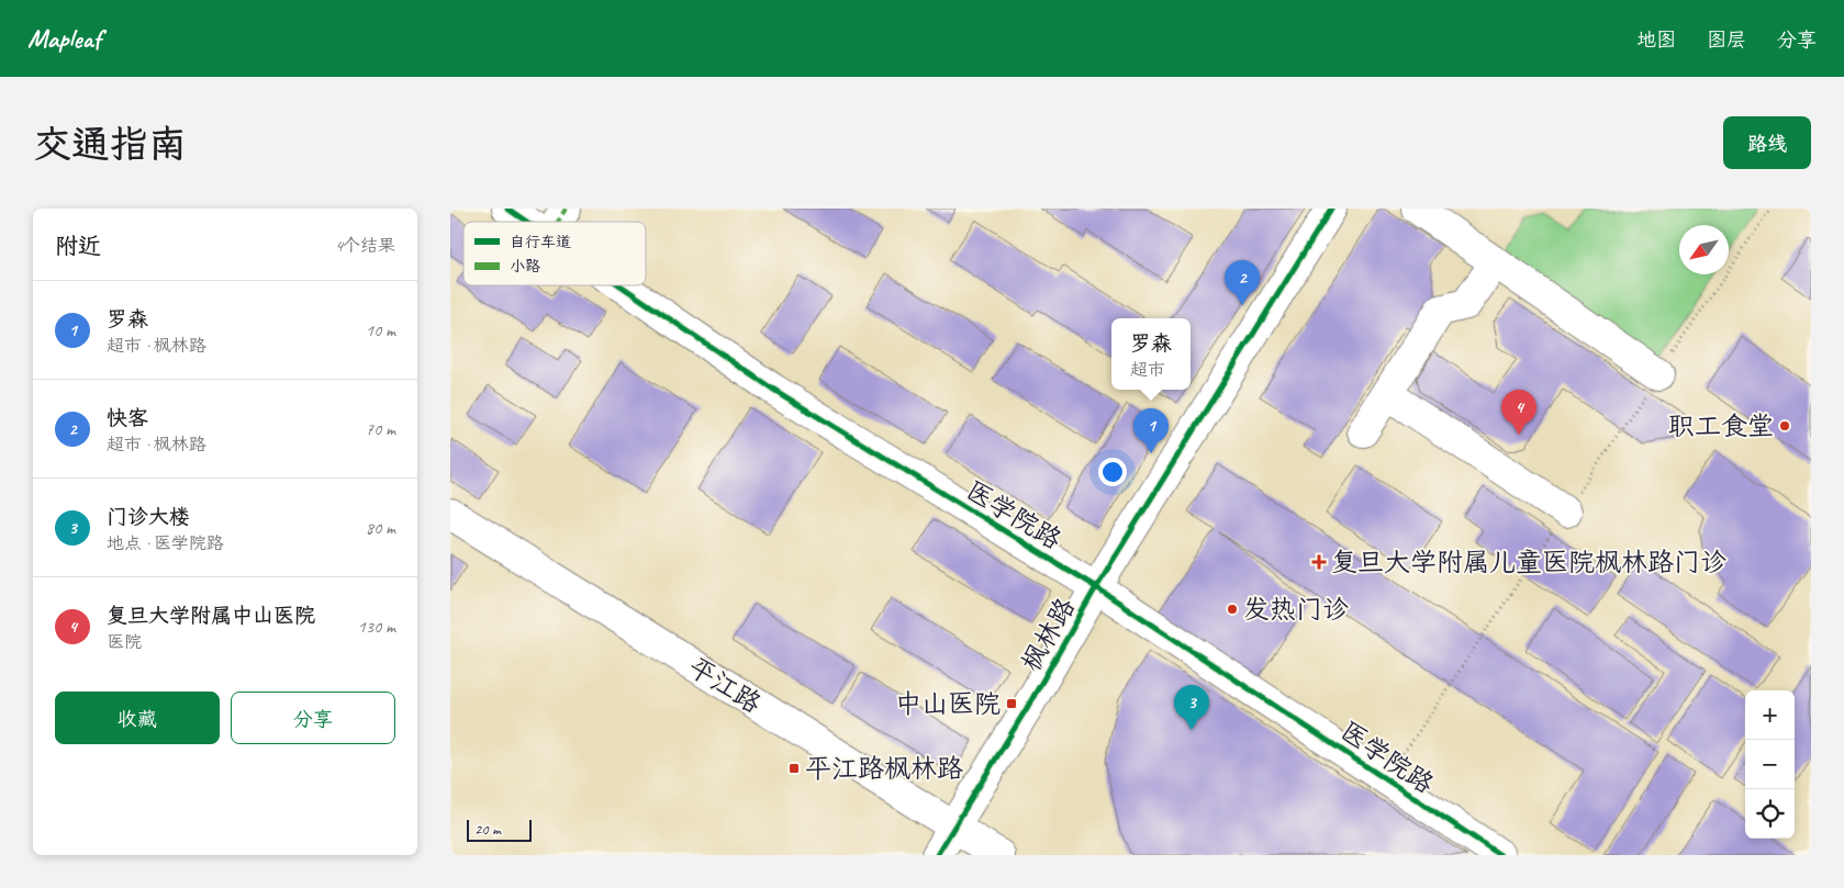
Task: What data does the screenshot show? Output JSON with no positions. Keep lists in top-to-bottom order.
{
  "streets": {
    "street": ["医学院路", "枫林路", "平江路"]
  },
  "crossings": [
    ["医学院路", "枫林路"],
    ["枫林路", "平江路"]
  ],
  "places": {
    "other": ["职工食堂", "发热门诊"],
    "health": ["复旦大学附属儿童医院枫林路门诊"],
    "transit": ["中山医院", "平江路枫林路"]
  },
  "legend": ["自行车道", "小路"],
  "scale_bar": "20 m",
  "north": "bottom left",
  "page": {
    "header": "Mapleaf",
    "nav": ["地图", "图层", "分享"],
    "buttons": [
      "路线",
      ["收藏", "分享"]
    ],
    "title": "交通指南",
    "heading": ["附近", "4个结果"],
    "pins": [
      "2",
      "4",
      "1",
      "3"
    ],
    "list": [
      {
        "mark": "1",
        "name": "罗森",
        "note": "超市 · 枫林路",
        "value": "10 m"
      },
      {
        "mark": "2",
        "name": "快客",
        "note": "超市 · 枫林路",
        "value": "70 m"
      },
      {
        "mark": "3",
        "name": "门诊大楼",
        "note": "地点 · 医学院路",
        "value": "80 m"
      },
      {
        "mark": "4",
        "name": "复旦大学附属中山医院",
        "note": "医院",
        "value": "130 m"
      }
    ],
    "popup": ["罗森", "超市"],
    "map_buttons": ["+", "−"],
    "scale": "20 m"
  }
}
